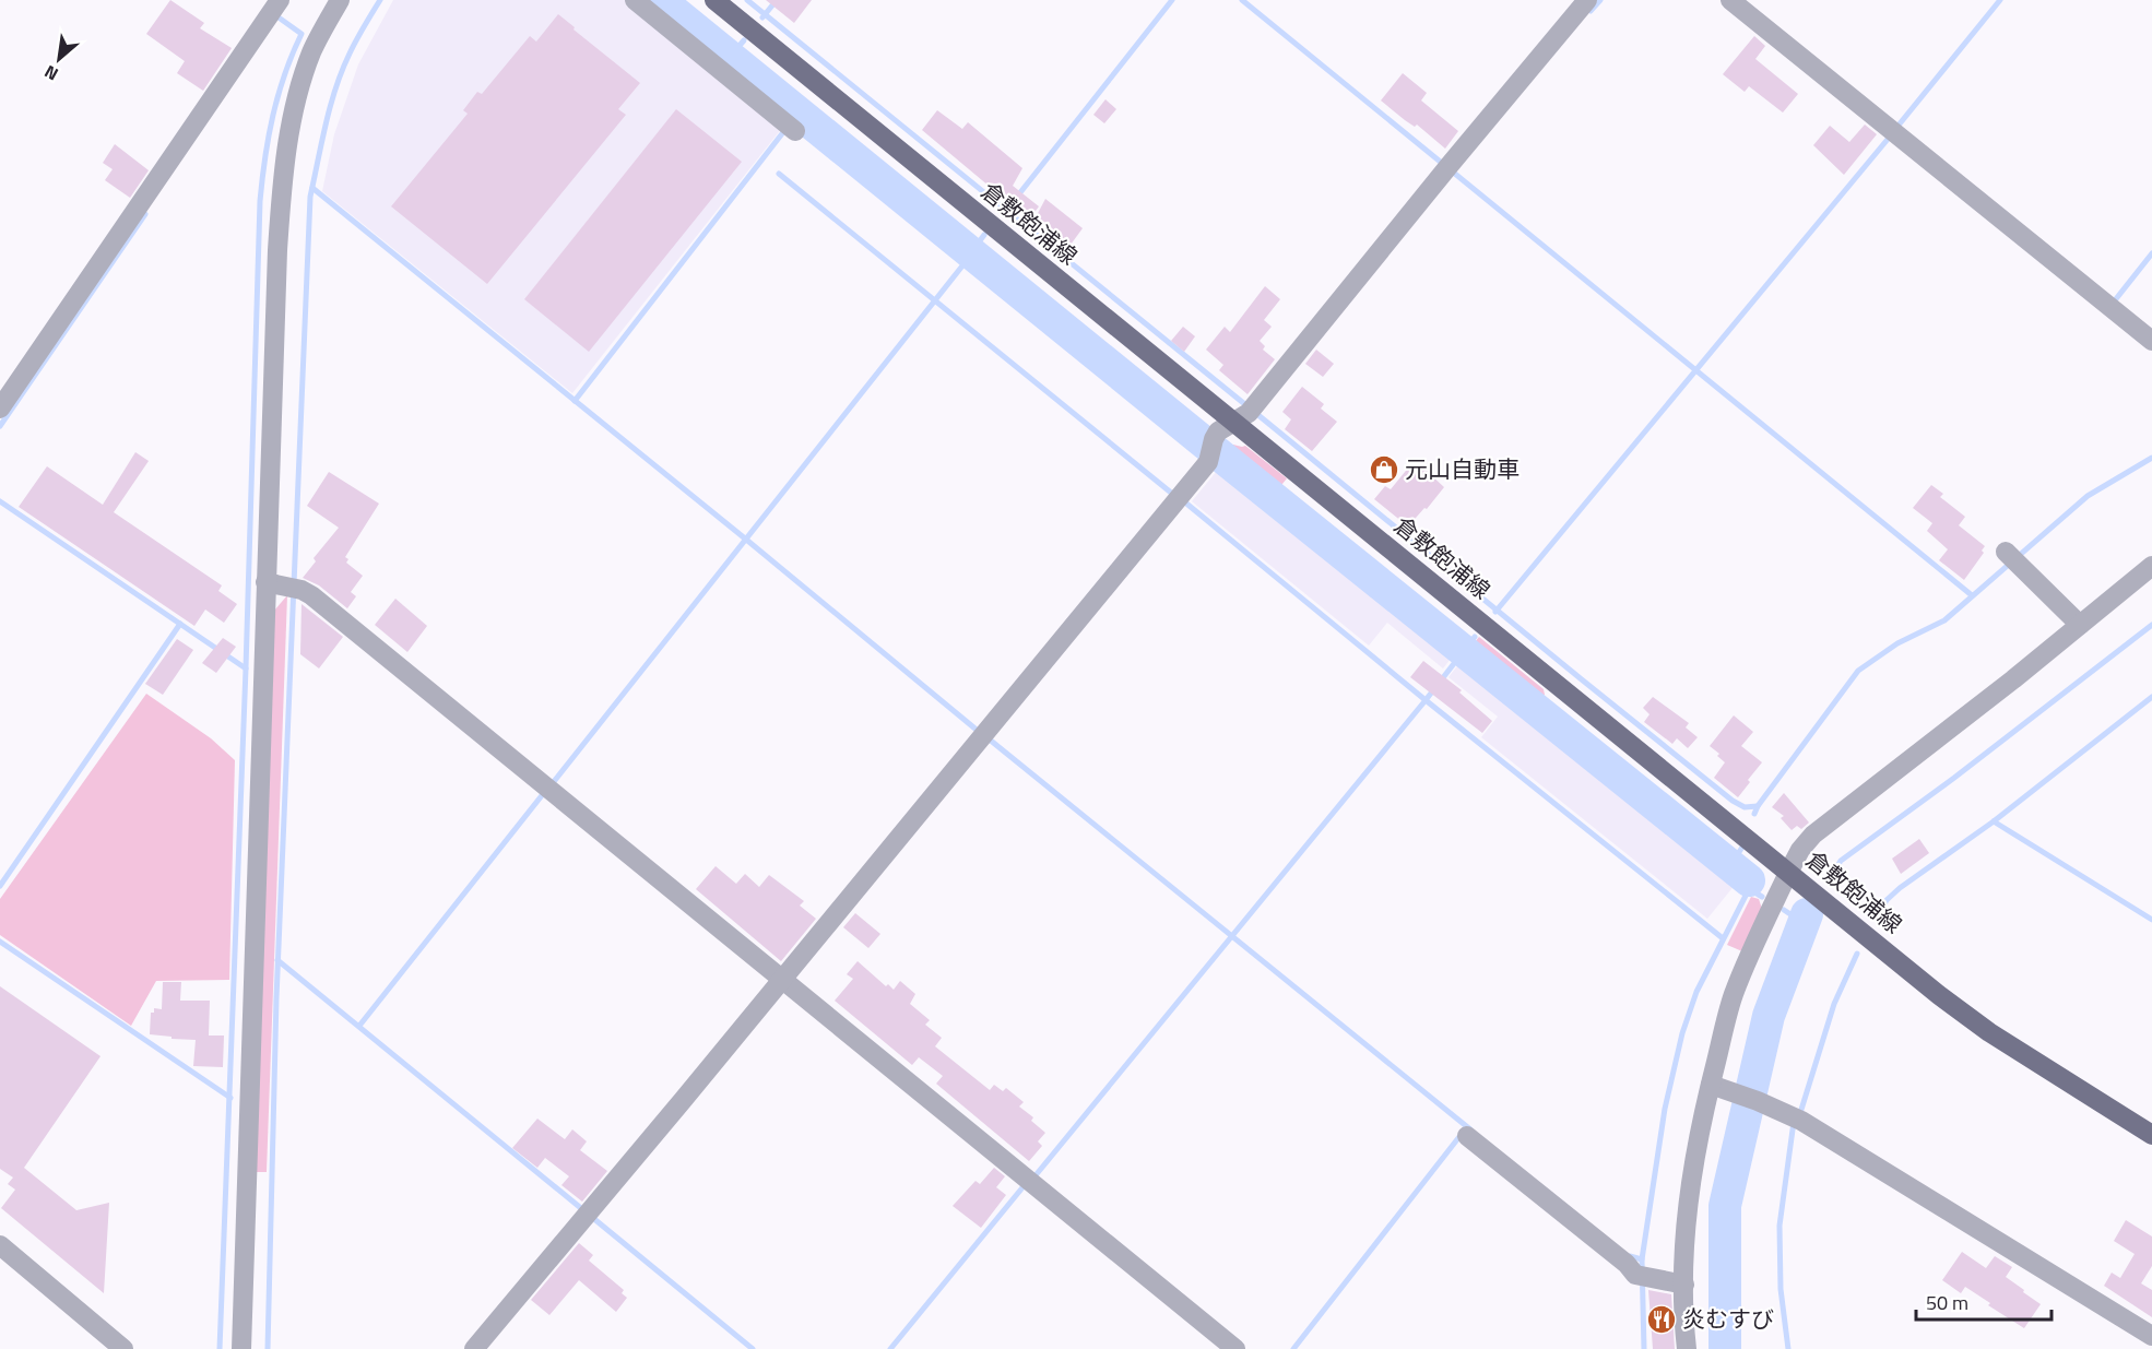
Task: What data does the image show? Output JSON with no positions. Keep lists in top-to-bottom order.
{
  "streets": {
    "main road": ["倉敷飽浦線"]
  },
  "places": {
    "shop": ["元山自動車"],
    "restaurant": ["炎むすび"]
  },
  "scale_bar": "50 m",
  "north": "bottom left"
}
